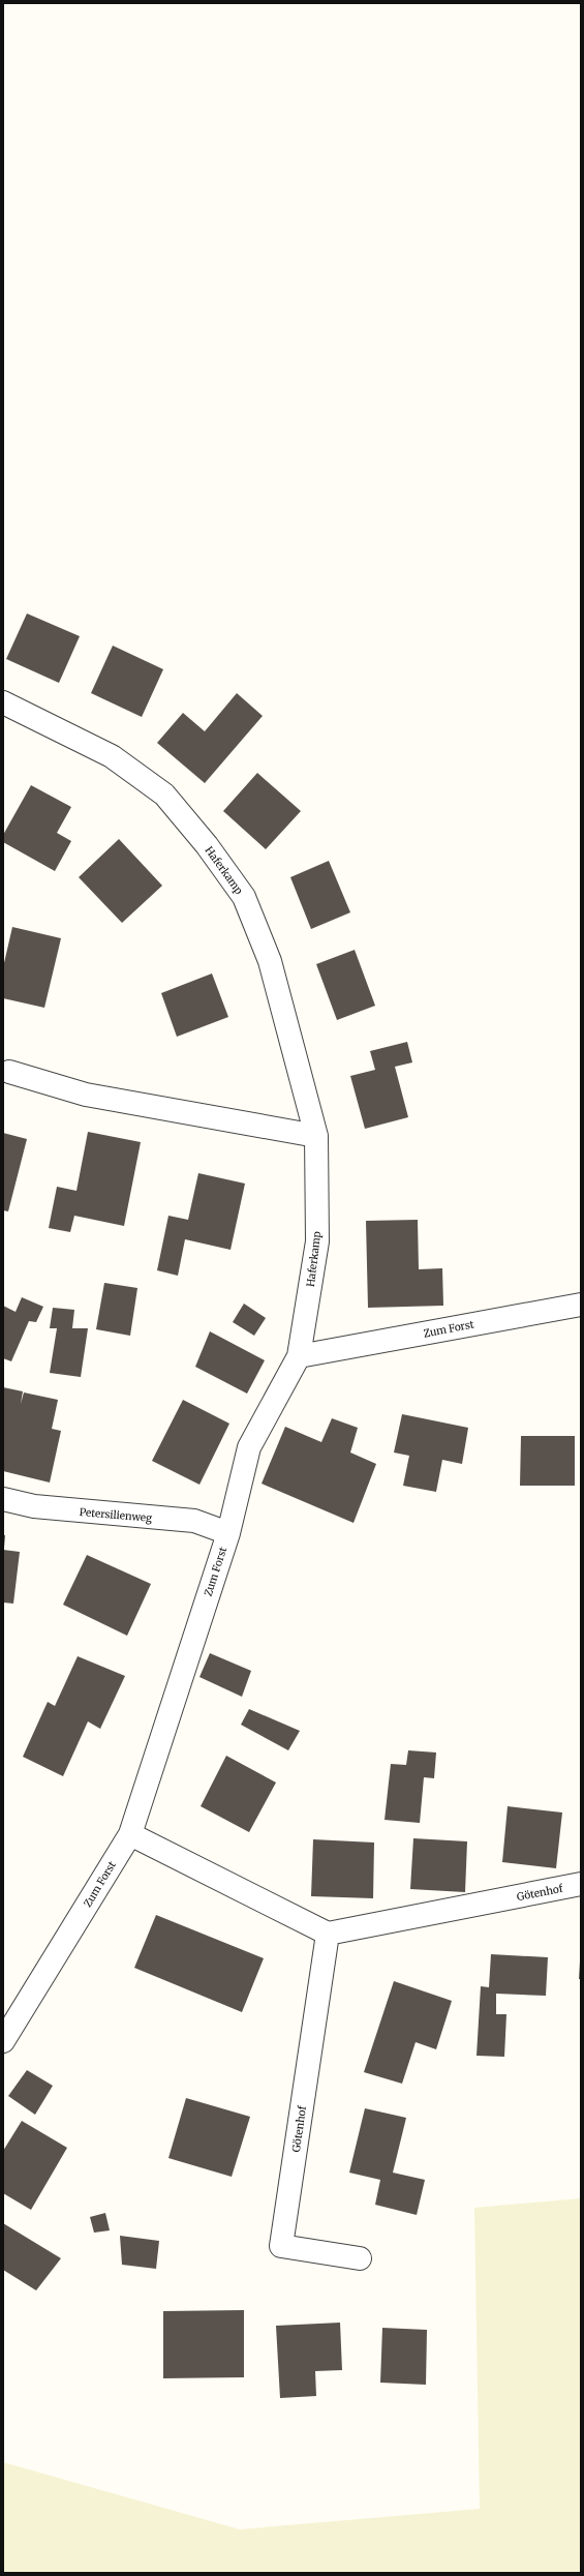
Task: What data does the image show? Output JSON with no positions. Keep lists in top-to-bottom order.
{
  "streets": {
    "street": [
      "Haferkamp",
      "Zum Forst",
      "Petersilienweg",
      "Götenhof"
    ]
  },
  "crossings": [
    ["Haferkamp", "Zum Forst"],
    ["Zum Forst", "Petersilienweg"]
  ]
}
